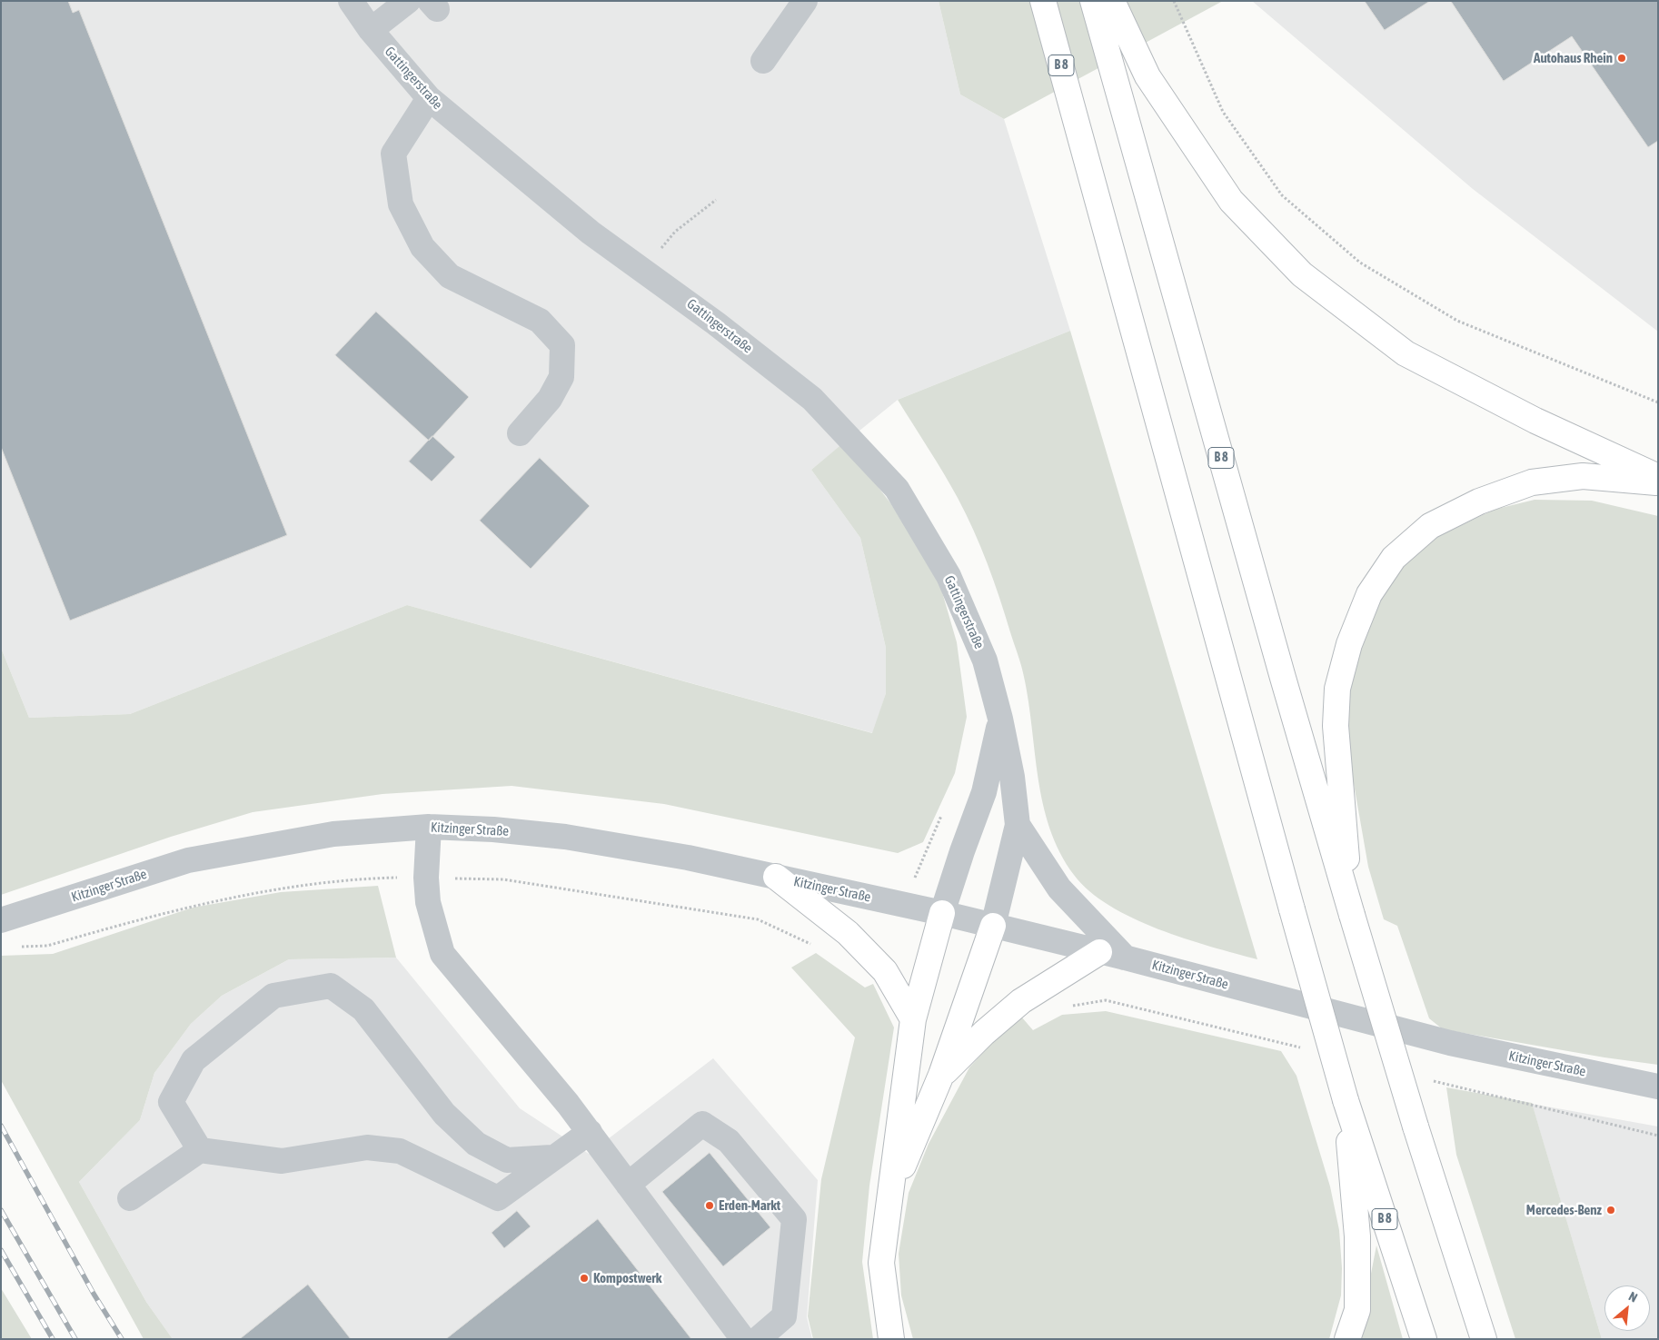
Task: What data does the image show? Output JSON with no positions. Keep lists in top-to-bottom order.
{
  "streets": {
    "highway": ["B 8"],
    "street": ["Gattingerstraße", "Kitzinger Straße"]
  },
  "crossings": [
    ["Gattingerstraße", "Kitzinger Straße"]
  ],
  "places": [
    "Autohaus Rhein",
    "Erden-Markt",
    "Mercedes-Benz",
    "Kompostwerk"
  ],
  "north": "top right"
}
